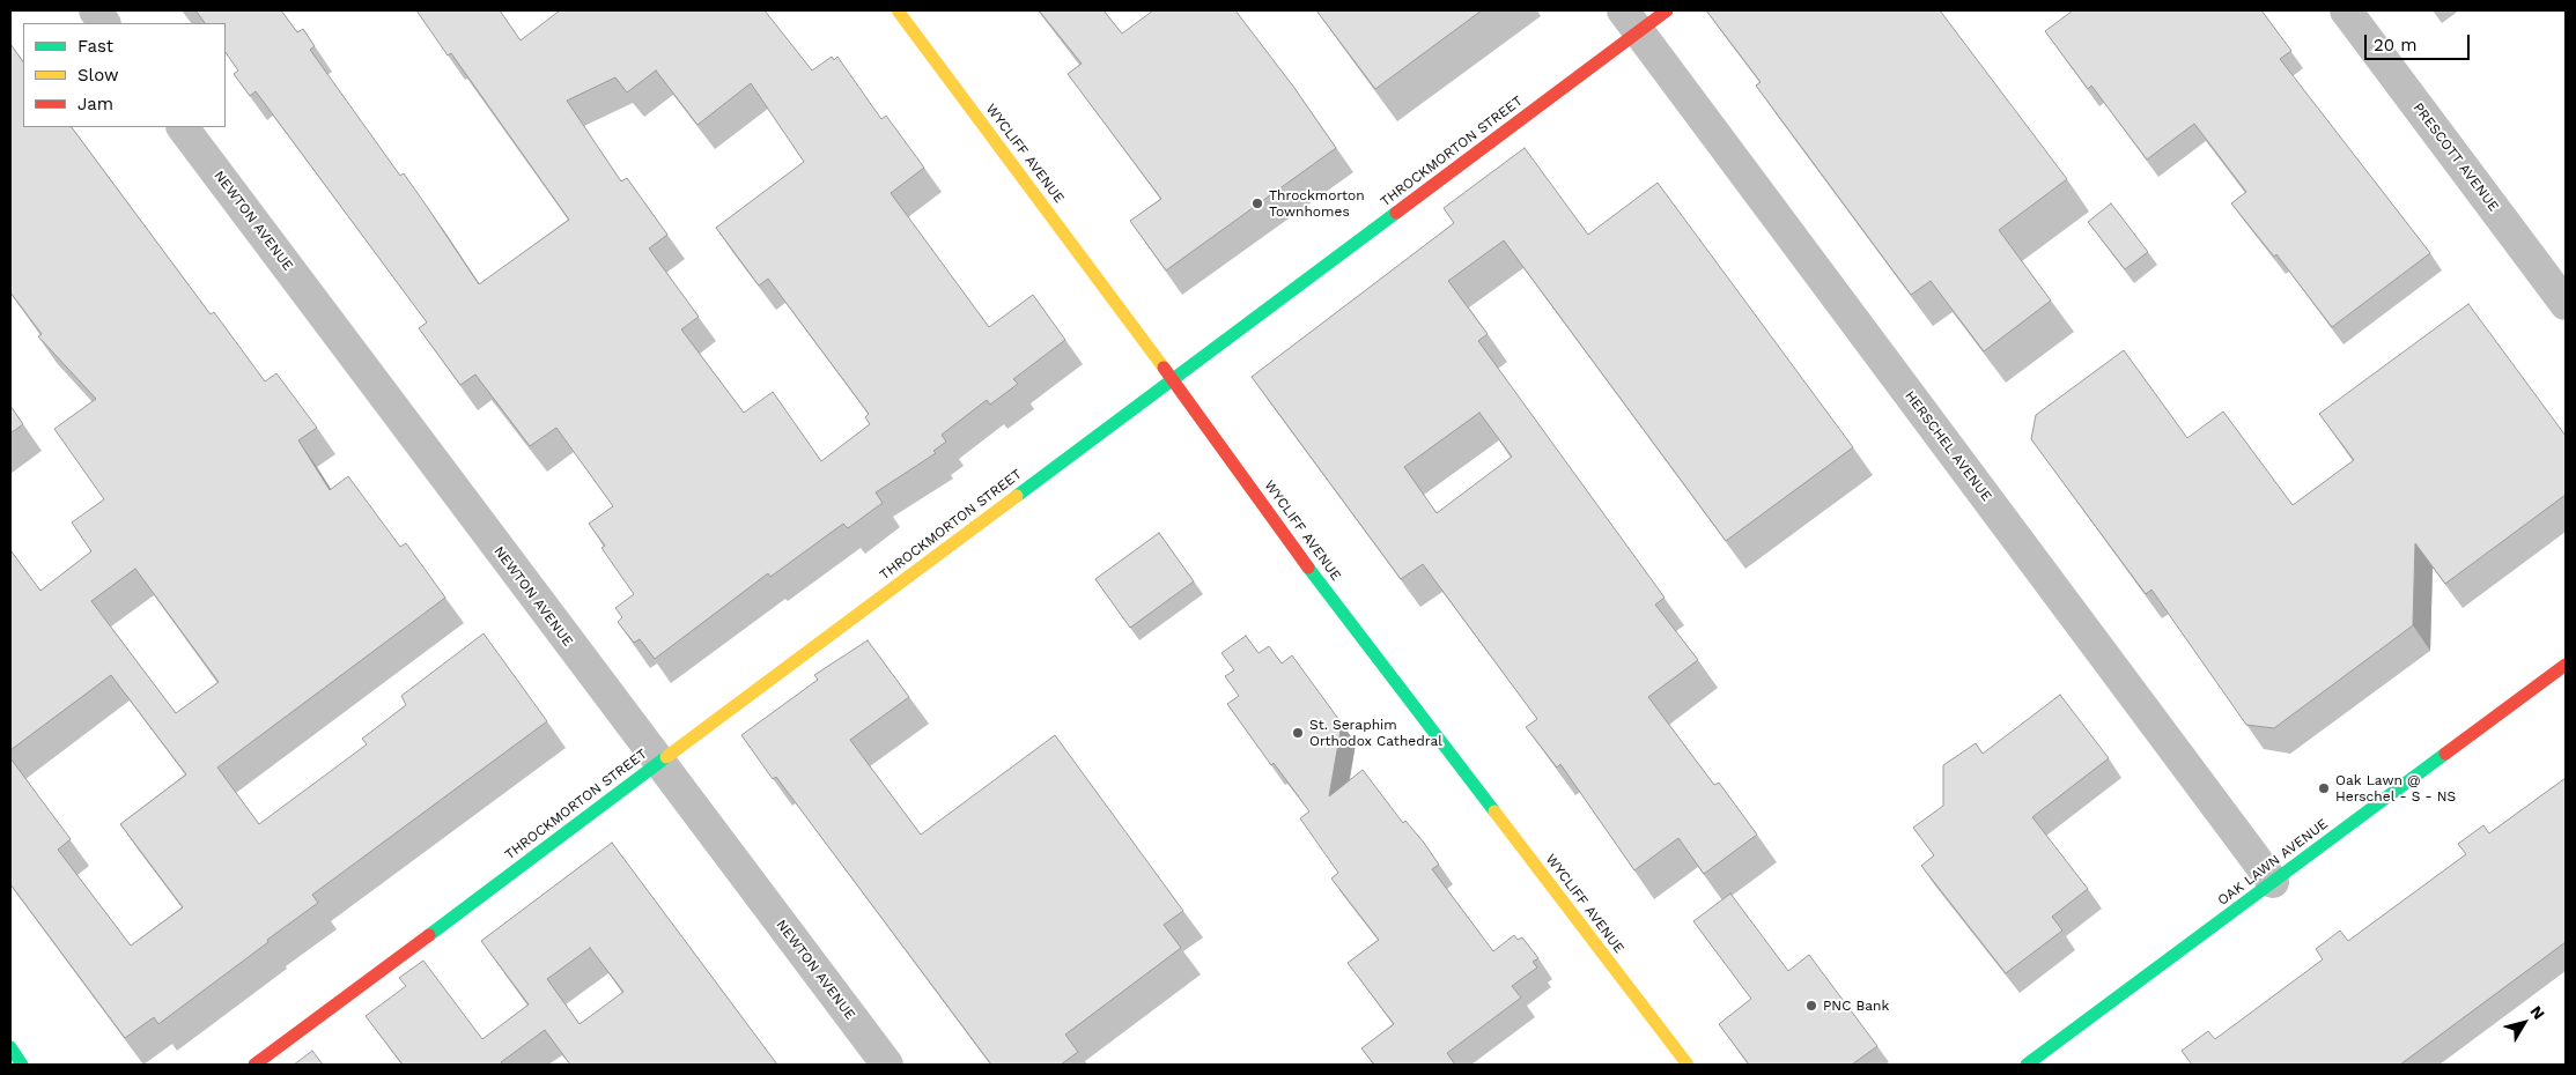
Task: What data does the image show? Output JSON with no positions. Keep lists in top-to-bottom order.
{
  "streets": {
    "main road": ["THROCKMORTON STREET", "WYCLIFF AVENUE", "OAK LAWN AVENUE"],
    "street": ["PRESCOTT AVENUE", "NEWTON AVENUE", "HERSCHEL AVENUE"]
  },
  "crossings": [
    ["THROCKMORTON STREET", "WYCLIFF AVENUE"],
    ["THROCKMORTON STREET", "NEWTON AVENUE"],
    ["THROCKMORTON STREET", "HERSCHEL AVENUE"],
    ["HERSCHEL AVENUE", "OAK LAWN AVENUE"]
  ],
  "places": [
    "Throckmorton Townhomes",
    "St. Seraphim Orthodox Cathedral",
    "Oak Lawn @ Herschel - S - NS",
    "PNC Bank"
  ],
  "legend": ["Fast", "Slow", "Jam"],
  "scale_bar": "20 m",
  "north": "top right"
}
